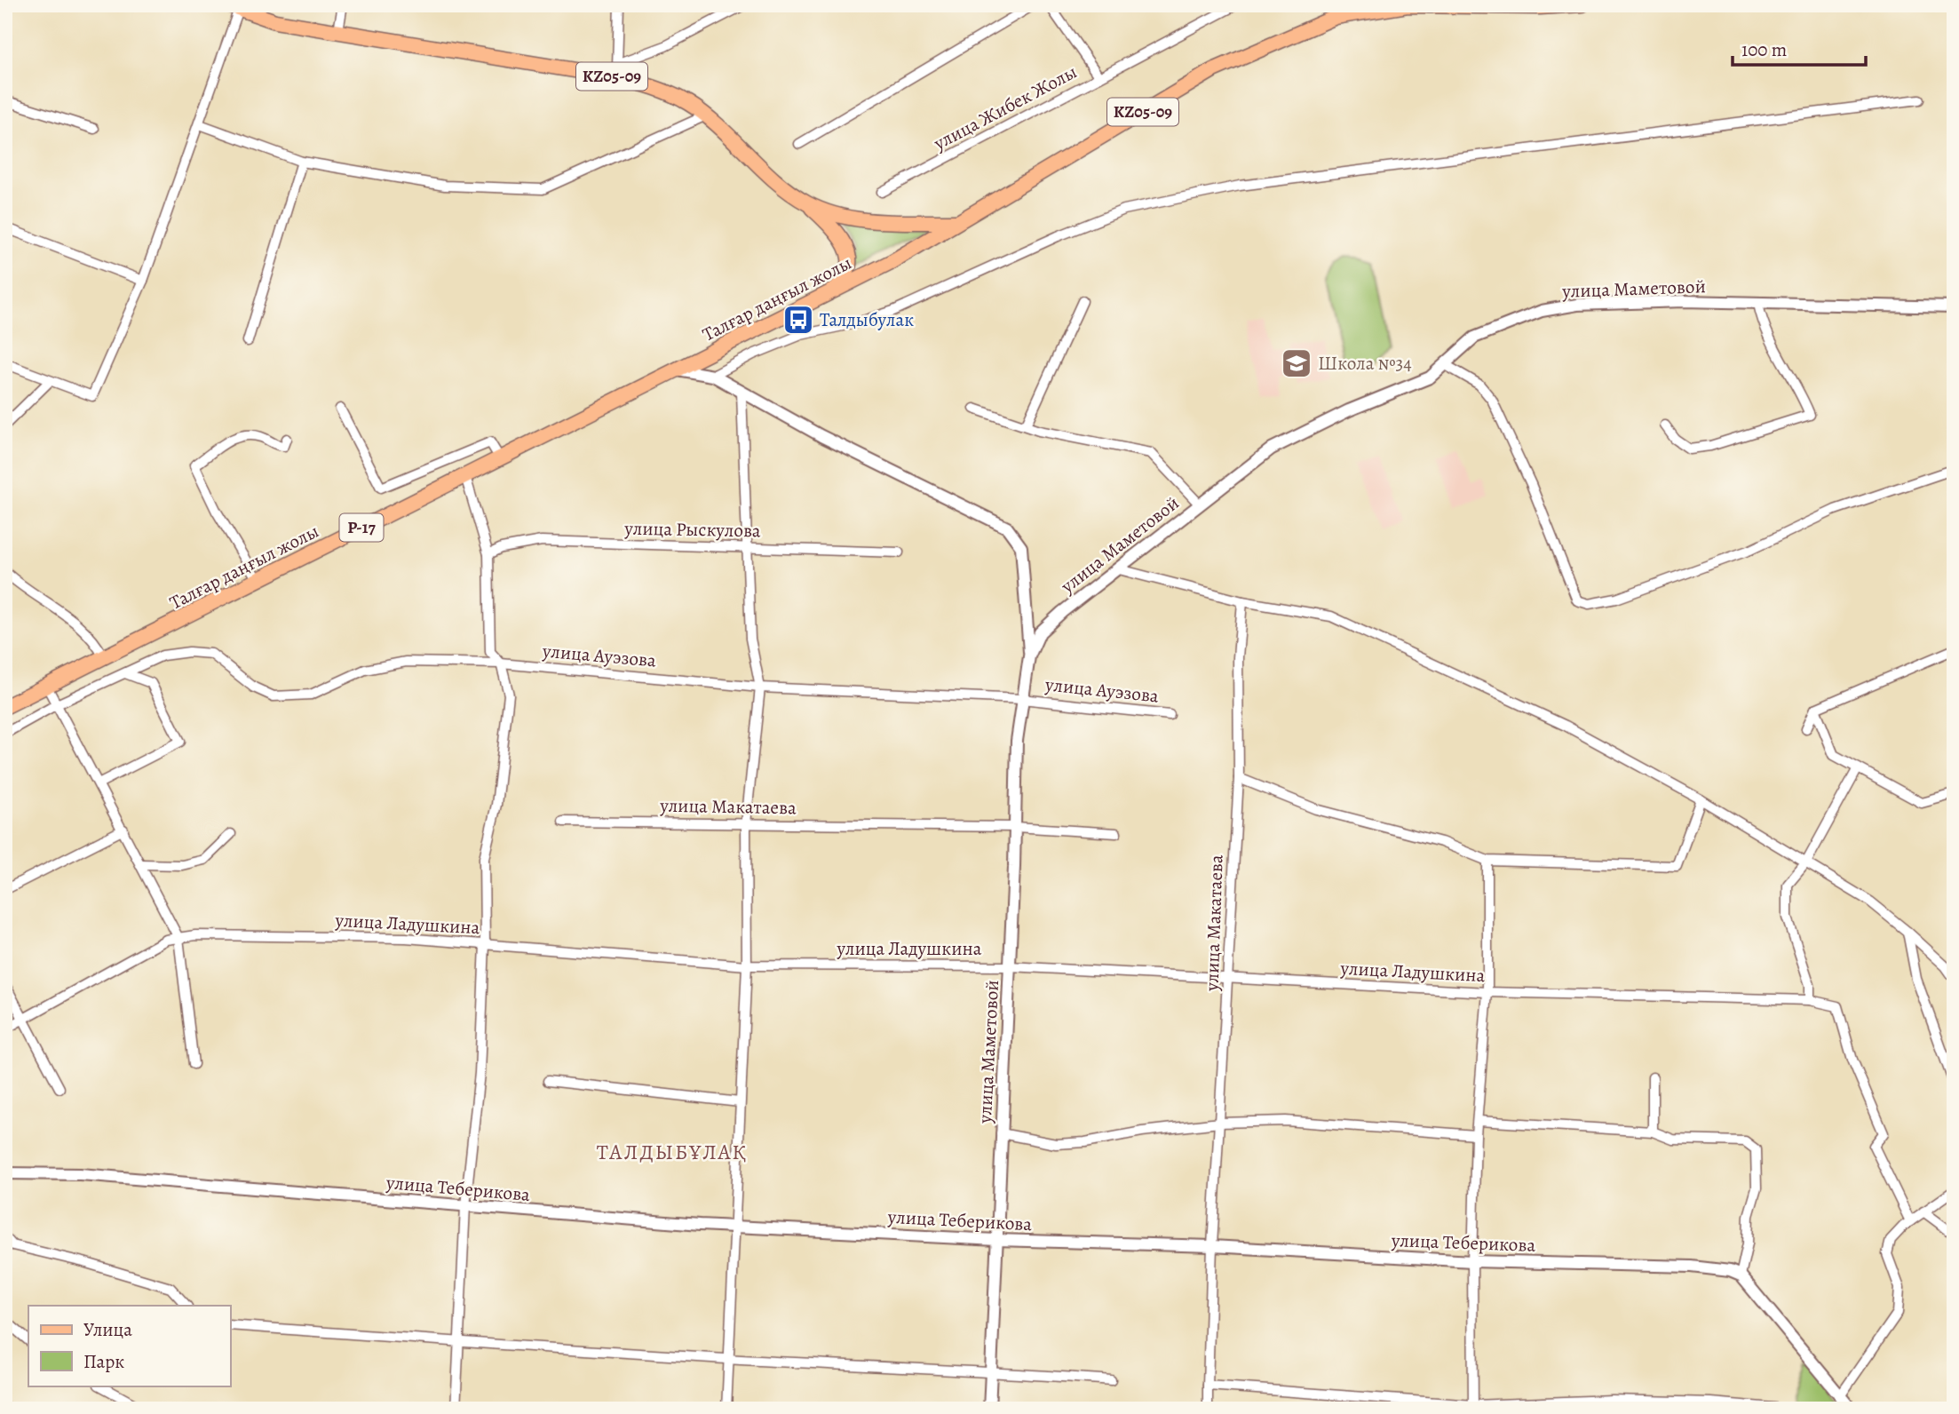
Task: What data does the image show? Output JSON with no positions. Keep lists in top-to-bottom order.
{
  "streets": {
    "main road": ["KZ05-09", "Талғар даңғыл жолы", "P-17"],
    "street": [
      "улица Жибек Жолы",
      "улица Маметовой",
      "улица Рыскулова",
      "улица Ауэзова",
      "улица Макатаева",
      "улица Ладушкина",
      "улица Теберикова"
    ]
  },
  "crossings": [
    ["KZ05-09", "Талғар даңғыл жолы"],
    ["улица Маметовой", "улица Ауэзова"],
    ["улица Маметовой", "улица Макатаева"],
    ["улица Маметовой", "улица Ладушкина"],
    ["улица Маметовой", "улица Теберикова"],
    ["улица Макатаева", "улица Ладушкина"],
    ["улица Макатаева", "улица Теберикова"]
  ],
  "districts": ["ТАЛДЫБҰЛАҚ"],
  "places": {
    "bus stop": ["Талдыбулак"],
    "school or university": ["Школа №34"]
  },
  "legend": ["Улица", "Парк"],
  "scale_bar": "100 m"
}
